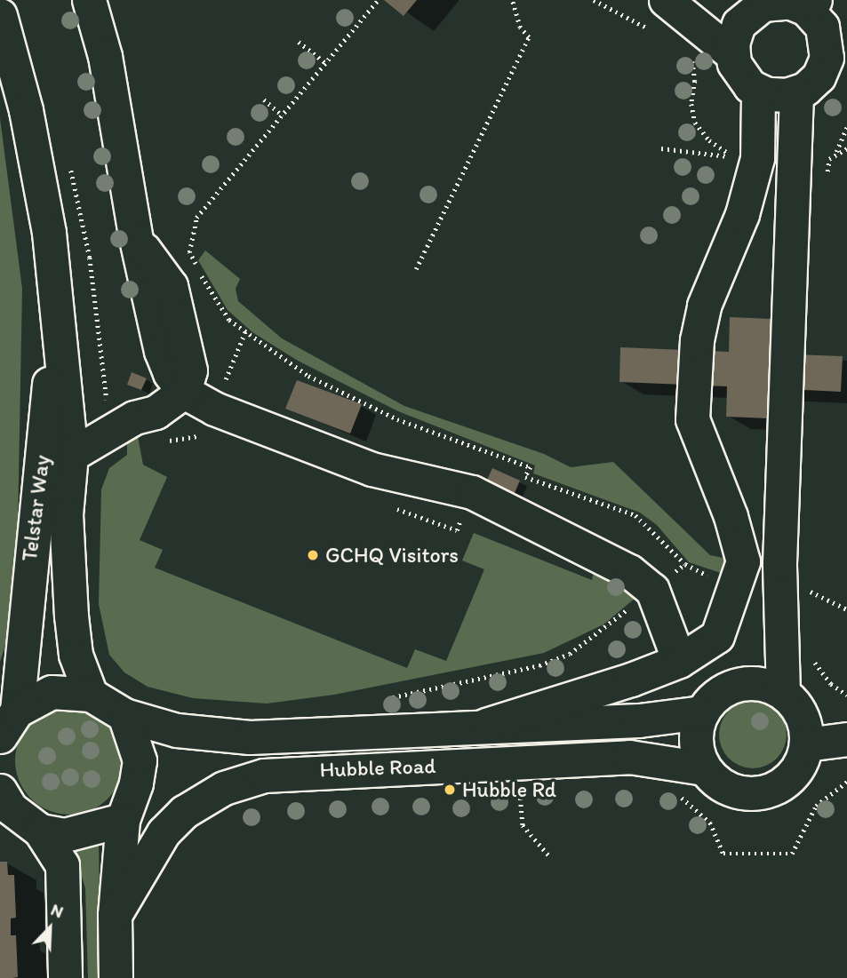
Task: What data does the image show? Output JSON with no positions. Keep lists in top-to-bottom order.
{
  "streets": {
    "street": ["Telstar Way", "Hubble Road"]
  },
  "crossings": [
    ["Telstar Way", "Hubble Road"]
  ],
  "places": ["GCHQ Visitors", "Hubble Rd"],
  "north": "top right"
}
